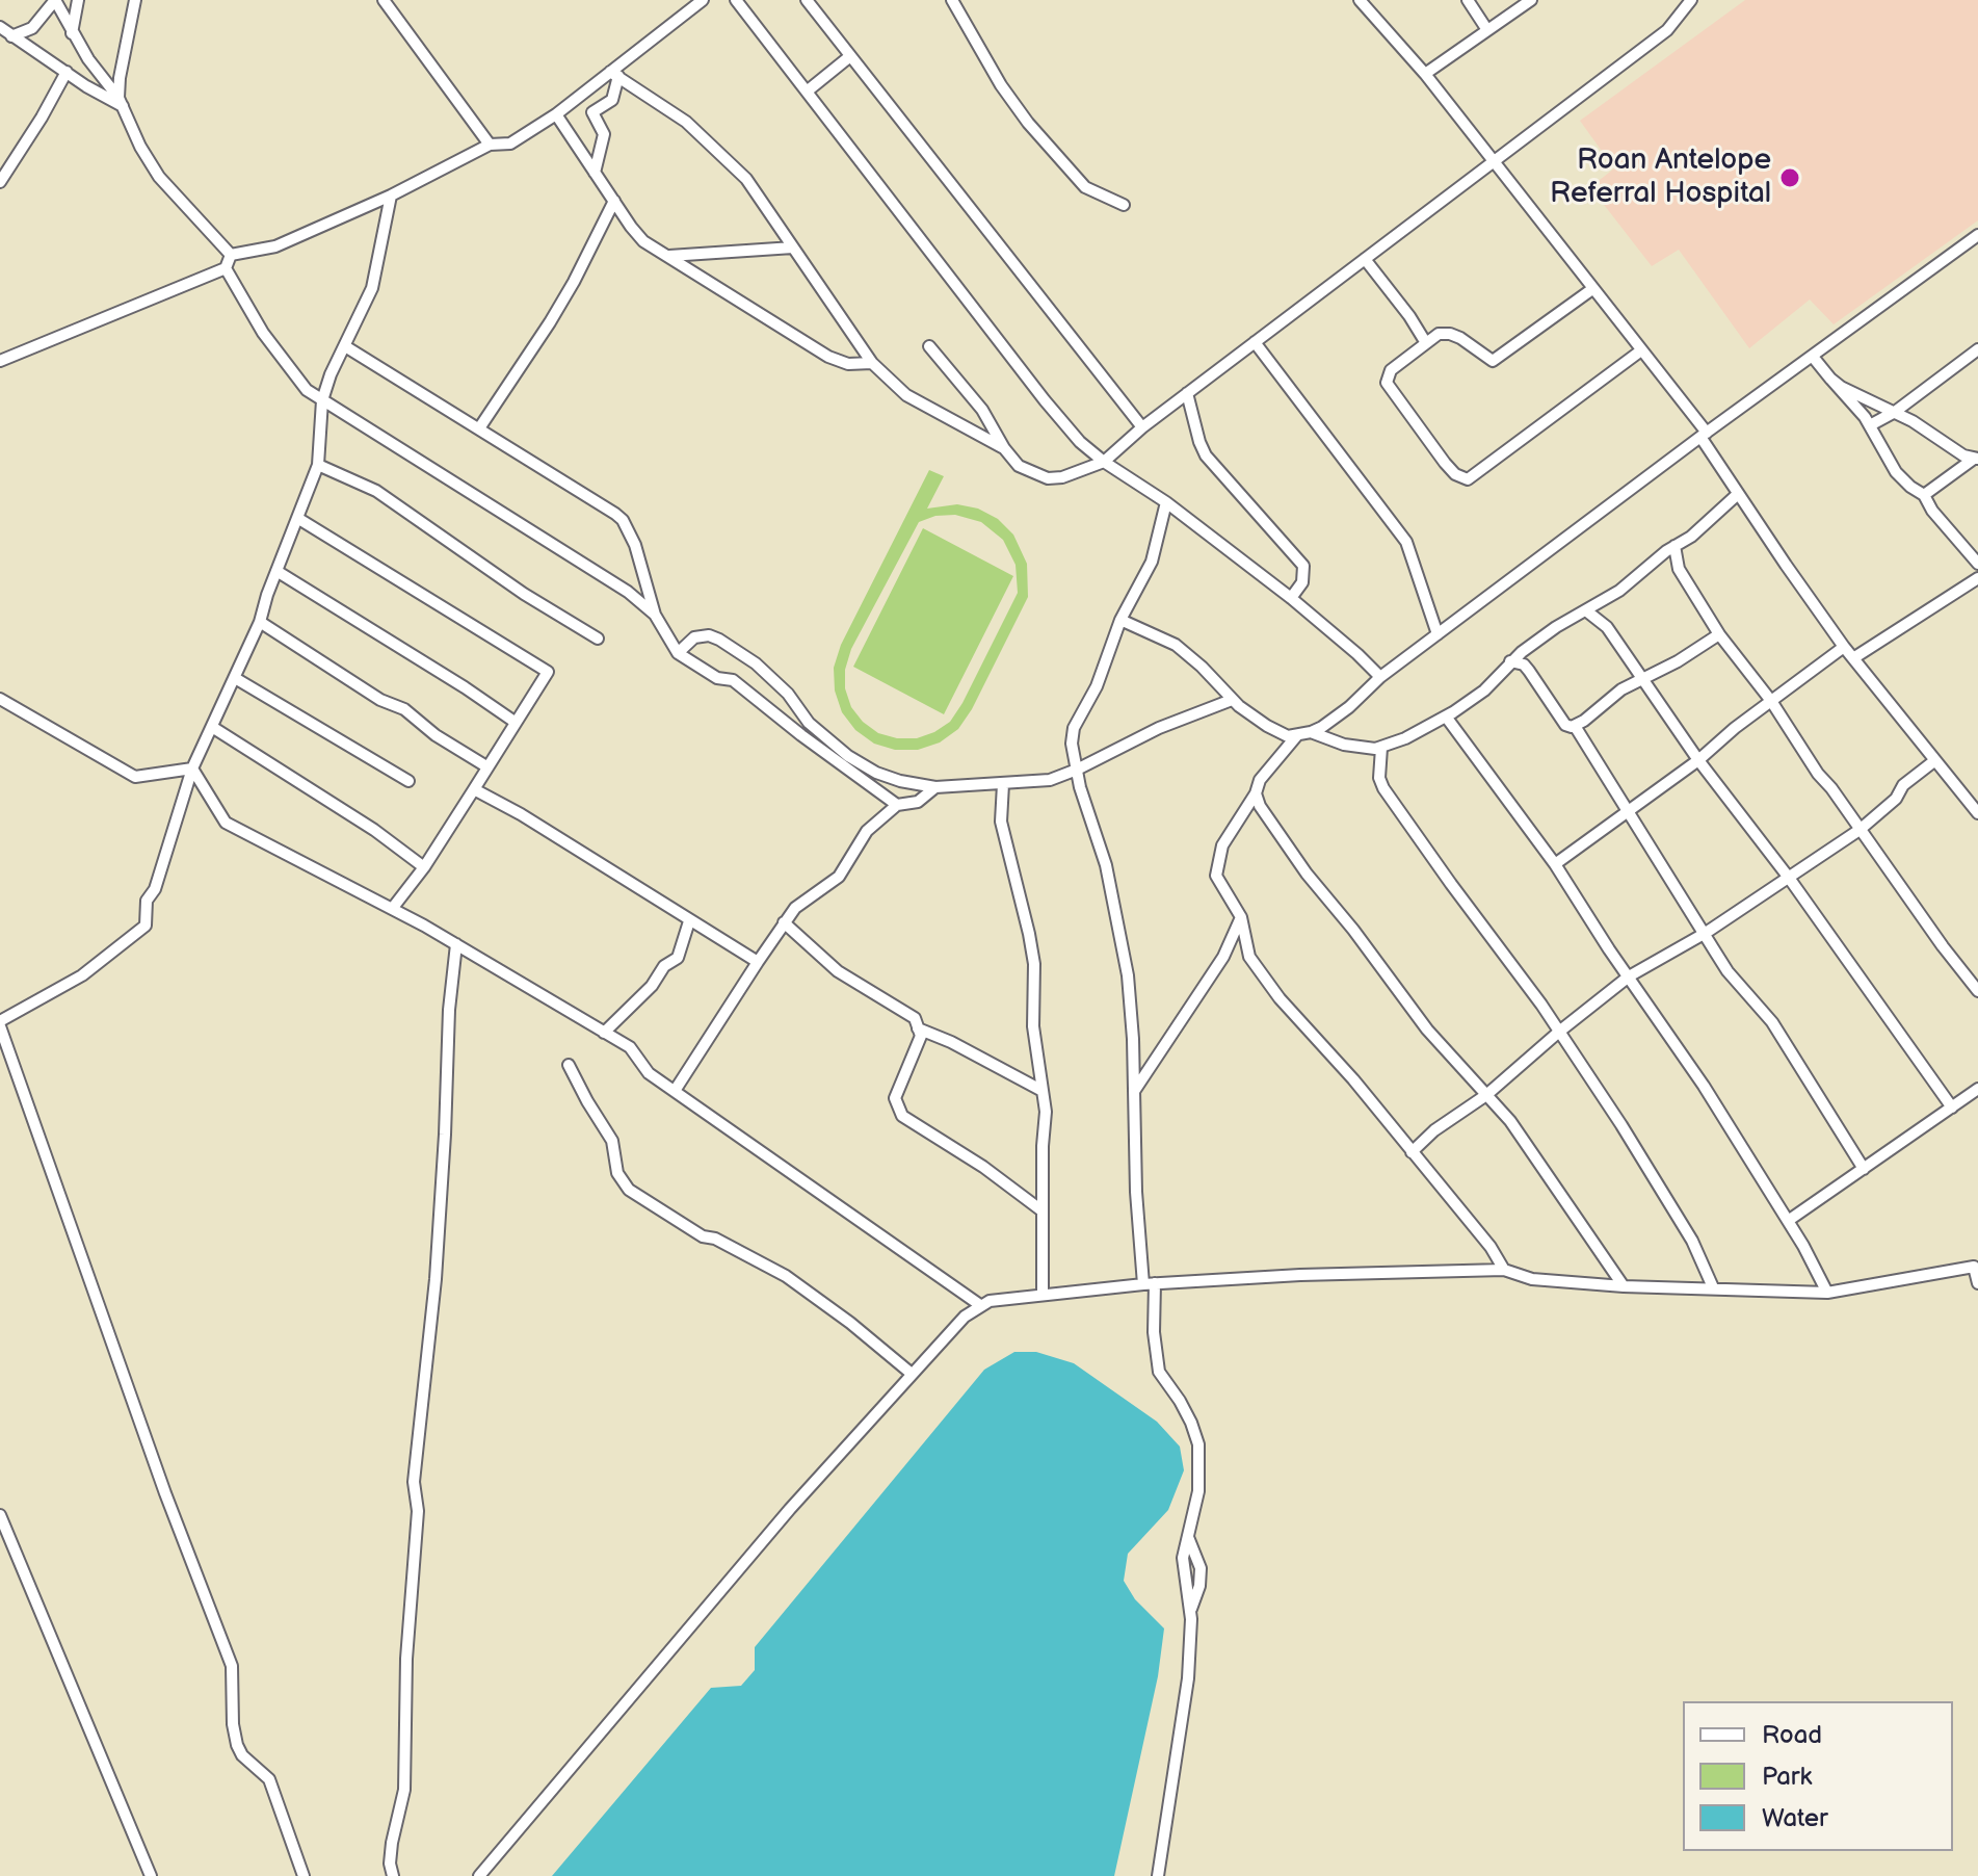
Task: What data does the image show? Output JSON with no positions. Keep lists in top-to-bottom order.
{
  "places": ["Roan Antelope Referral Hospital"],
  "legend": ["Road", "Park", "Water"]
}
